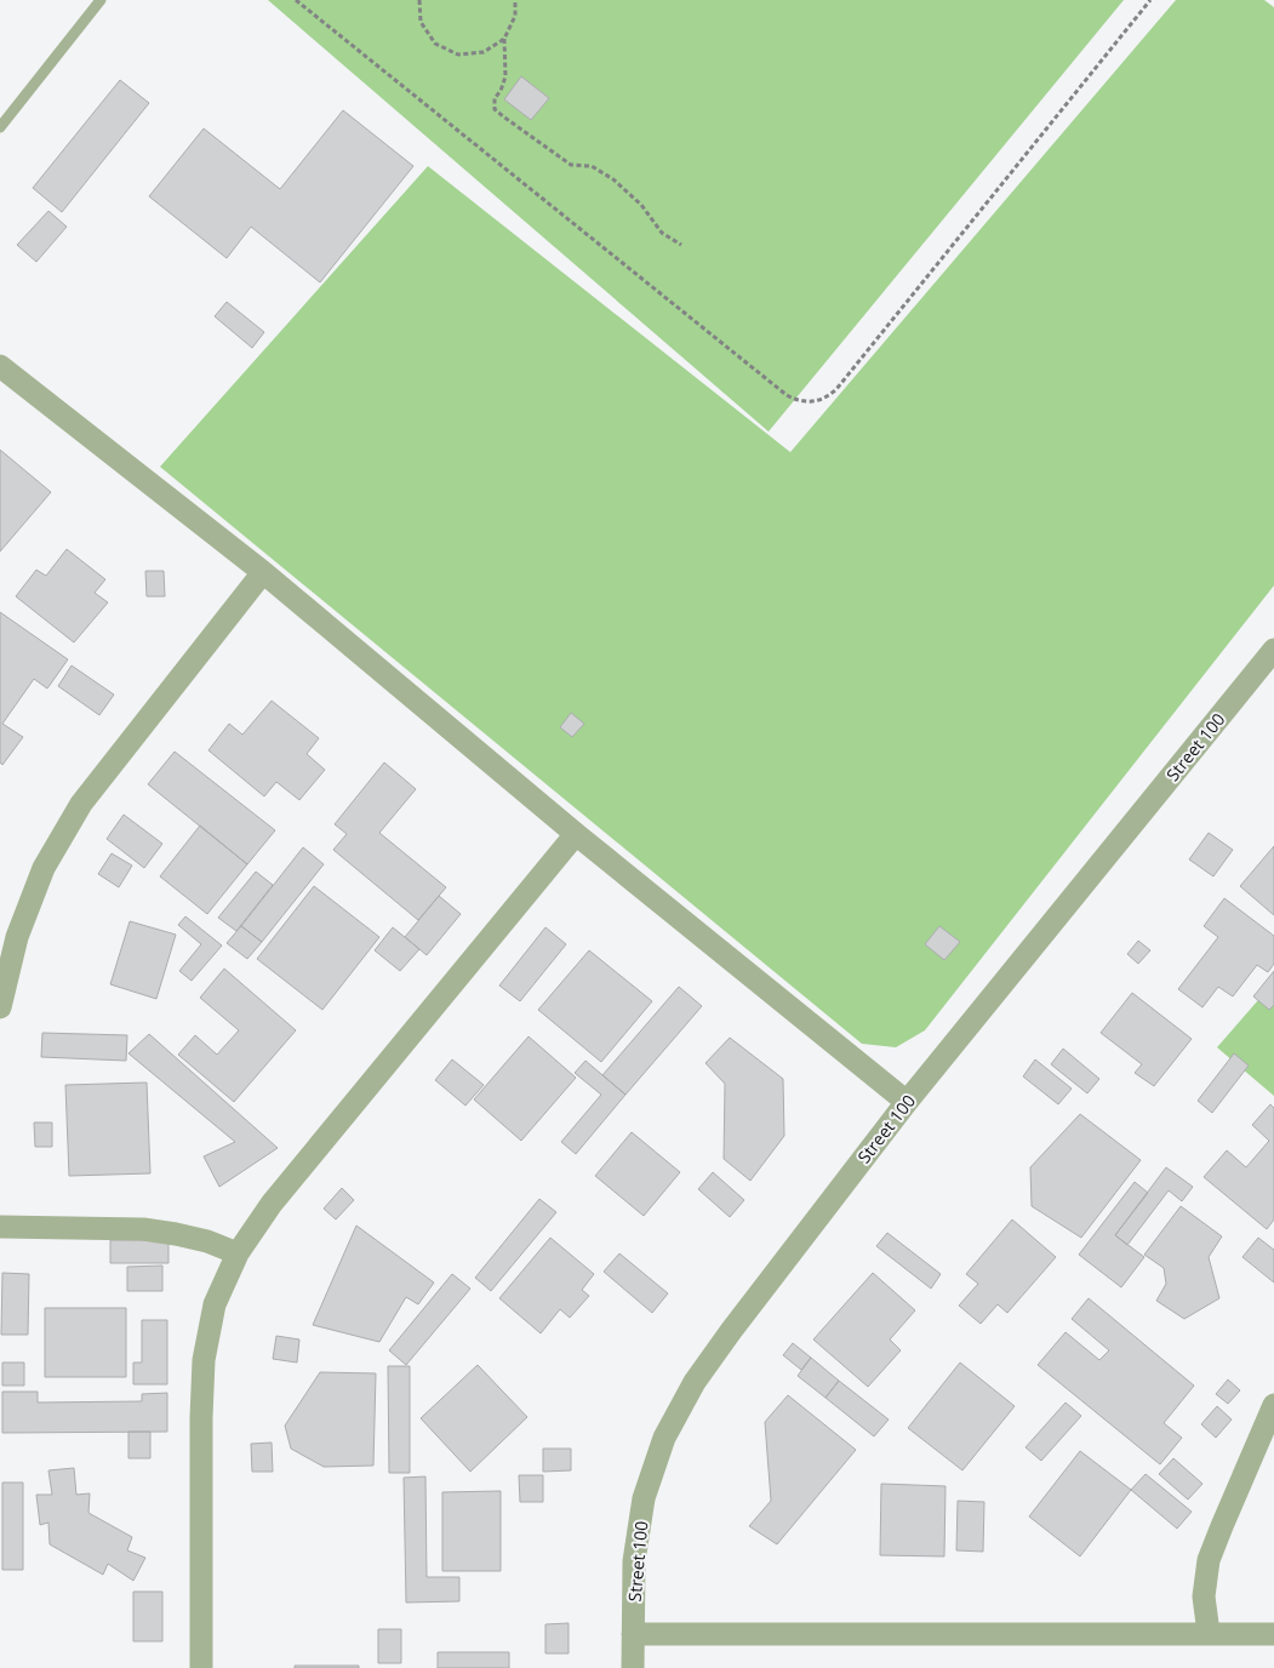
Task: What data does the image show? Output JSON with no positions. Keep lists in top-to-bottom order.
{
  "streets": {
    "street": ["Street 100"]
  }
}
